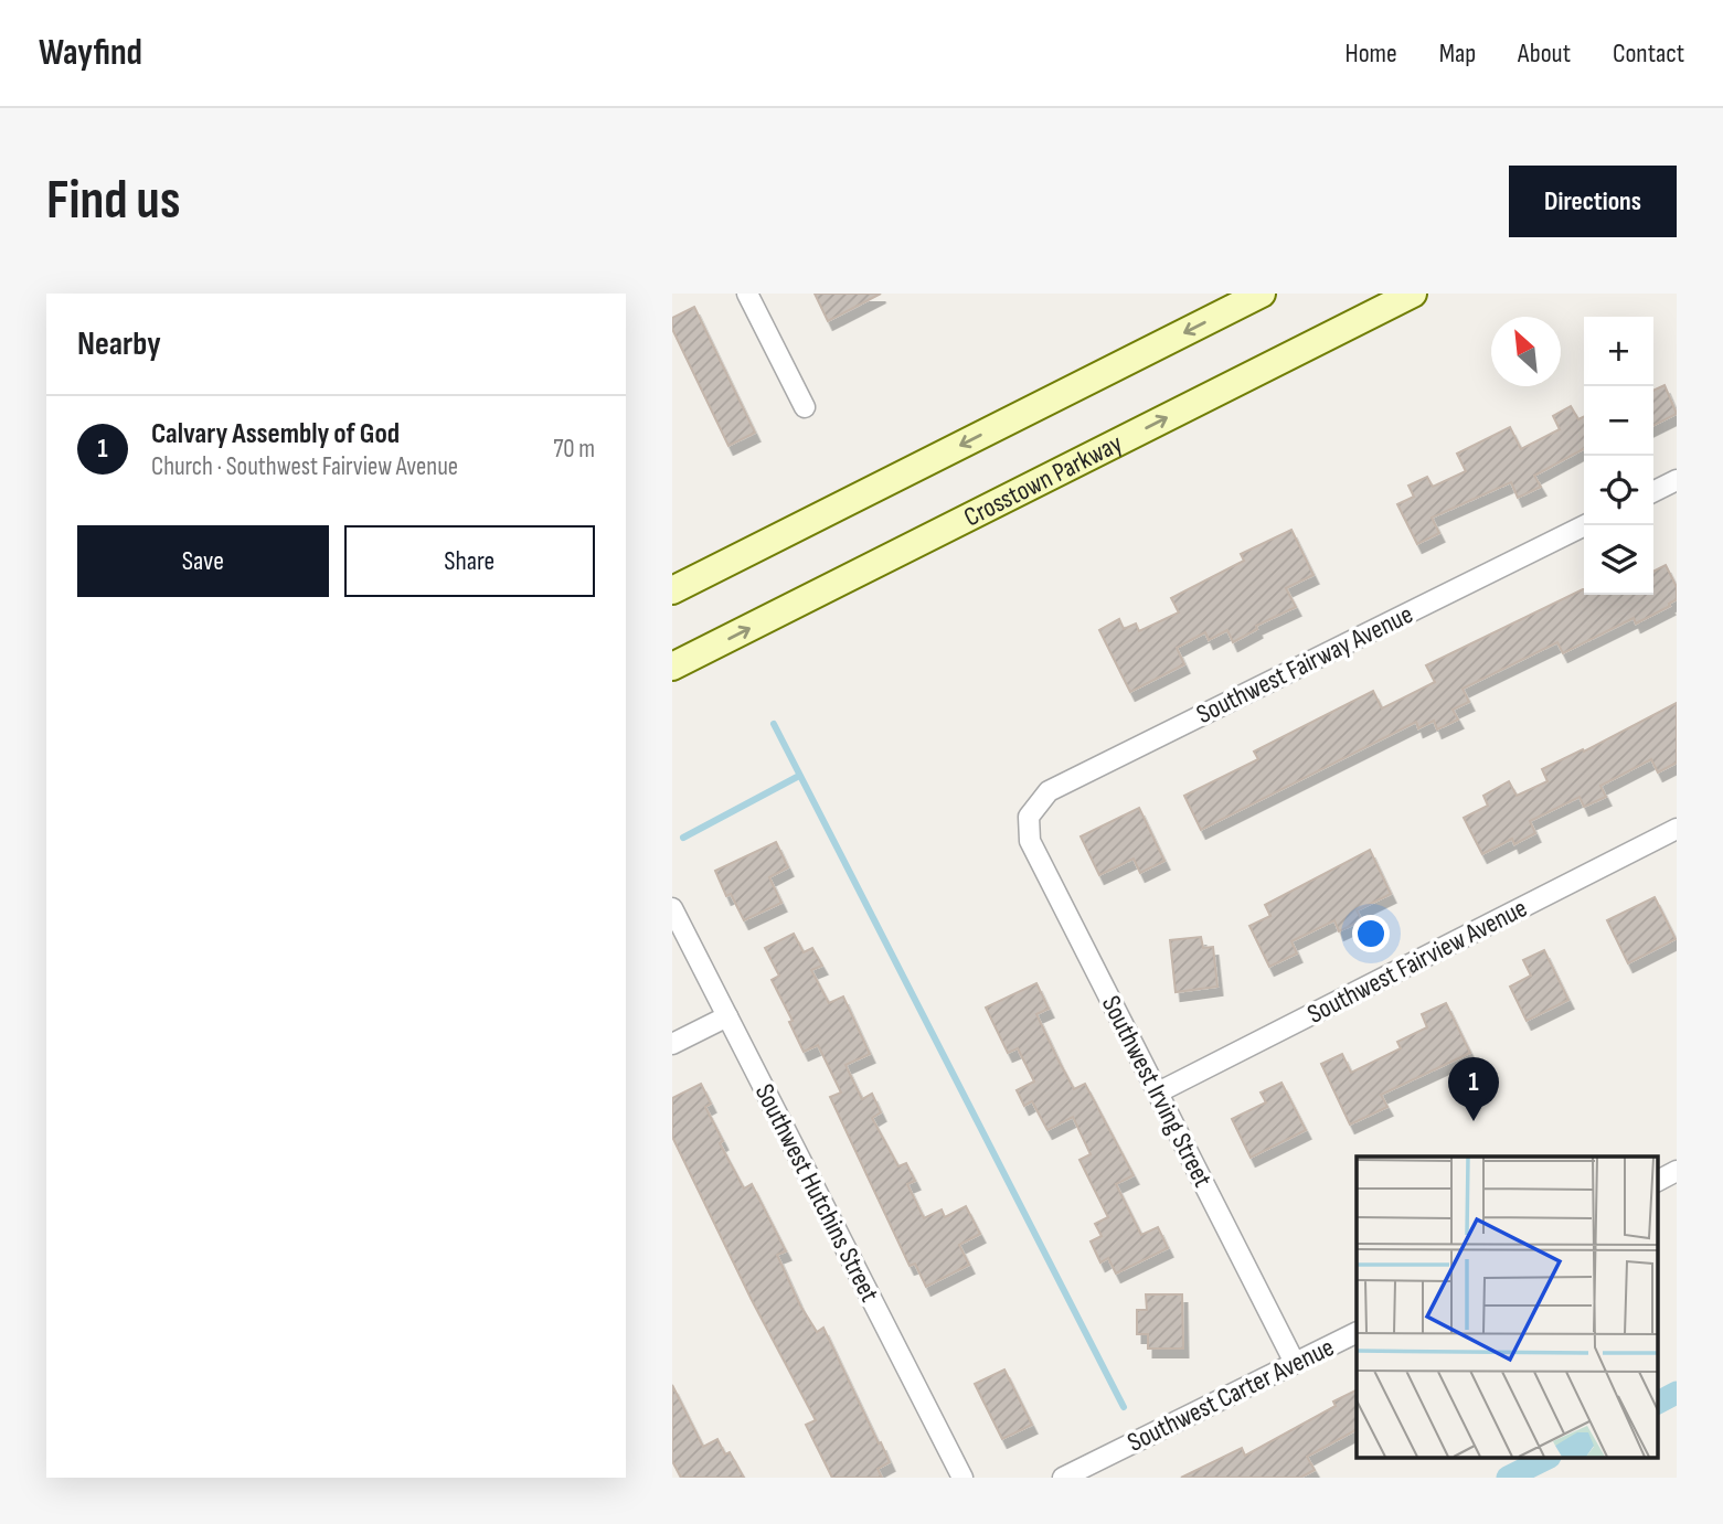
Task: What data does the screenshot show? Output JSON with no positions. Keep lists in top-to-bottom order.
{
  "streets": {
    "main road": ["Crosstown Parkway"],
    "street": [
      "Southwest Fairway Avenue",
      "Southwest Fairview Avenue",
      "Southwest Irving Street",
      "Southwest Hutchins Street",
      "Southwest Carter Avenue"
    ]
  },
  "crossings": [
    ["Southwest Fairway Avenue", "Southwest Irving Street"],
    ["Southwest Fairview Avenue", "Southwest Irving Street"],
    ["Southwest Irving Street", "Southwest Carter Avenue"]
  ],
  "north": "top left",
  "page": {
    "header": "Wayfind",
    "nav": [
      "Home",
      "Map",
      "About",
      "Contact"
    ],
    "buttons": [
      "Directions",
      ["Save", "Share"]
    ],
    "title": "Find us",
    "heading": "Nearby",
    "map_buttons": ["+", "−"],
    "list": [
      {
        "mark": "1",
        "name": "Calvary Assembly of God",
        "note": "Church · Southwest Fairview Avenue",
        "value": "70 m"
      }
    ],
    "pins": "1"
  }
}
